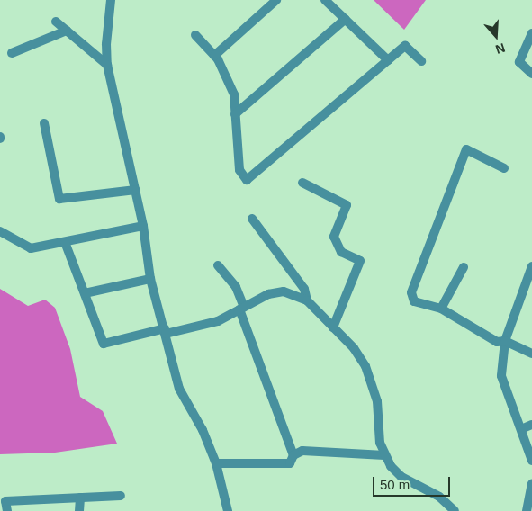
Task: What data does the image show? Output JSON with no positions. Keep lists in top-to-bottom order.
{
  "scale_bar": "50 m",
  "north": "bottom"
}
